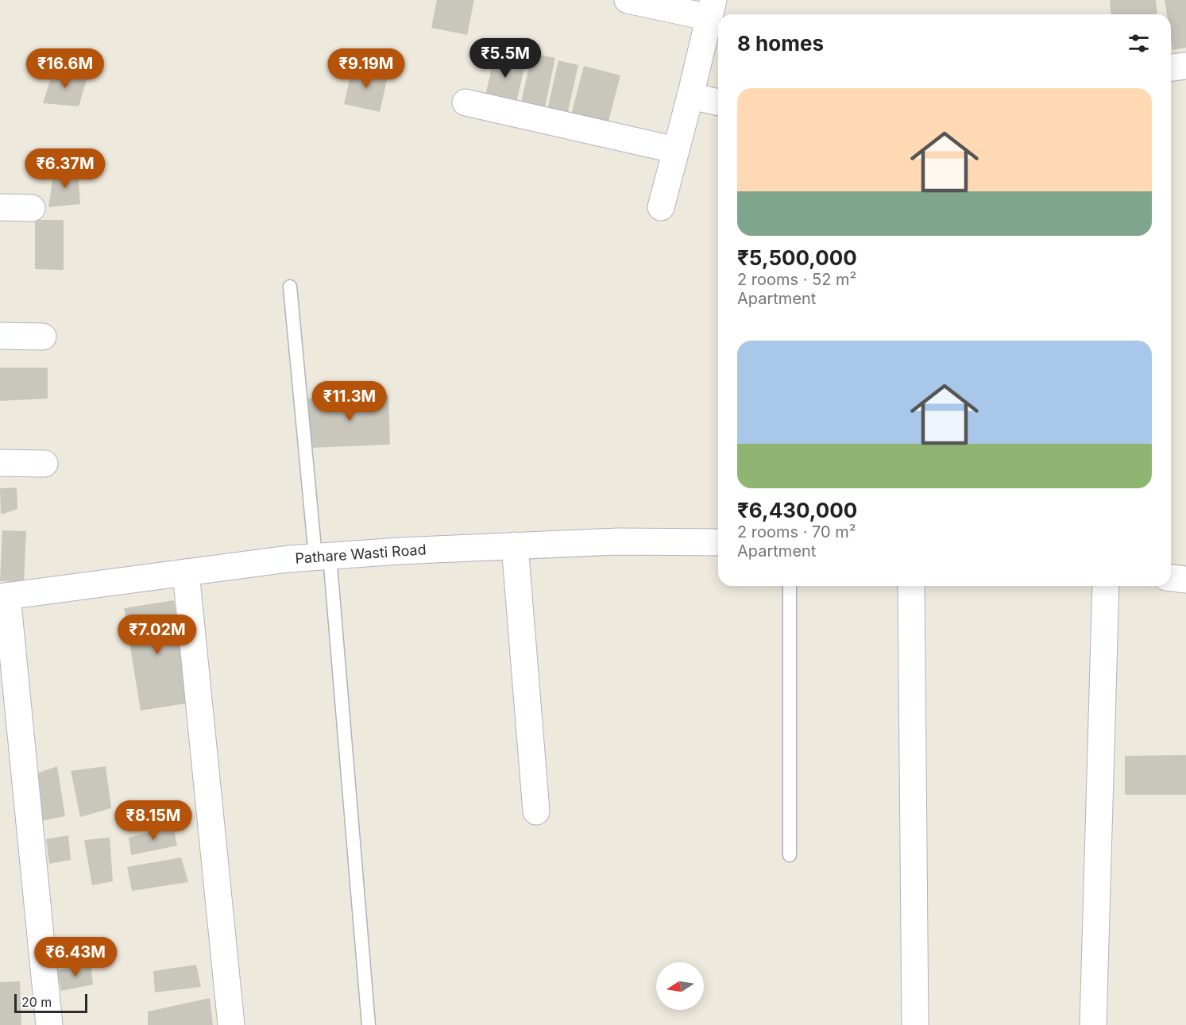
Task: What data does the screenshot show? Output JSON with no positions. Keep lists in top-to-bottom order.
{
  "streets": {
    "street": ["Pathare Wasti Road"]
  },
  "scale_bar": "20 m",
  "north": "left",
  "page": {
    "heading": "8 homes",
    "price": [
      "₹5.5M",
      "₹16.6M",
      "₹9.19M",
      "₹6.37M",
      "₹11.3M",
      "₹7.02M",
      "₹8.15M",
      "₹6.43M"
    ],
    "list": [
      {
        "name": "₹5,500,000",
        "note": "2 rooms · 52 m² · Apartment"
      },
      {
        "name": "₹6,430,000",
        "note": "2 rooms · 70 m² · Apartment"
      }
    ],
    "scale": "20 m"
  }
}
